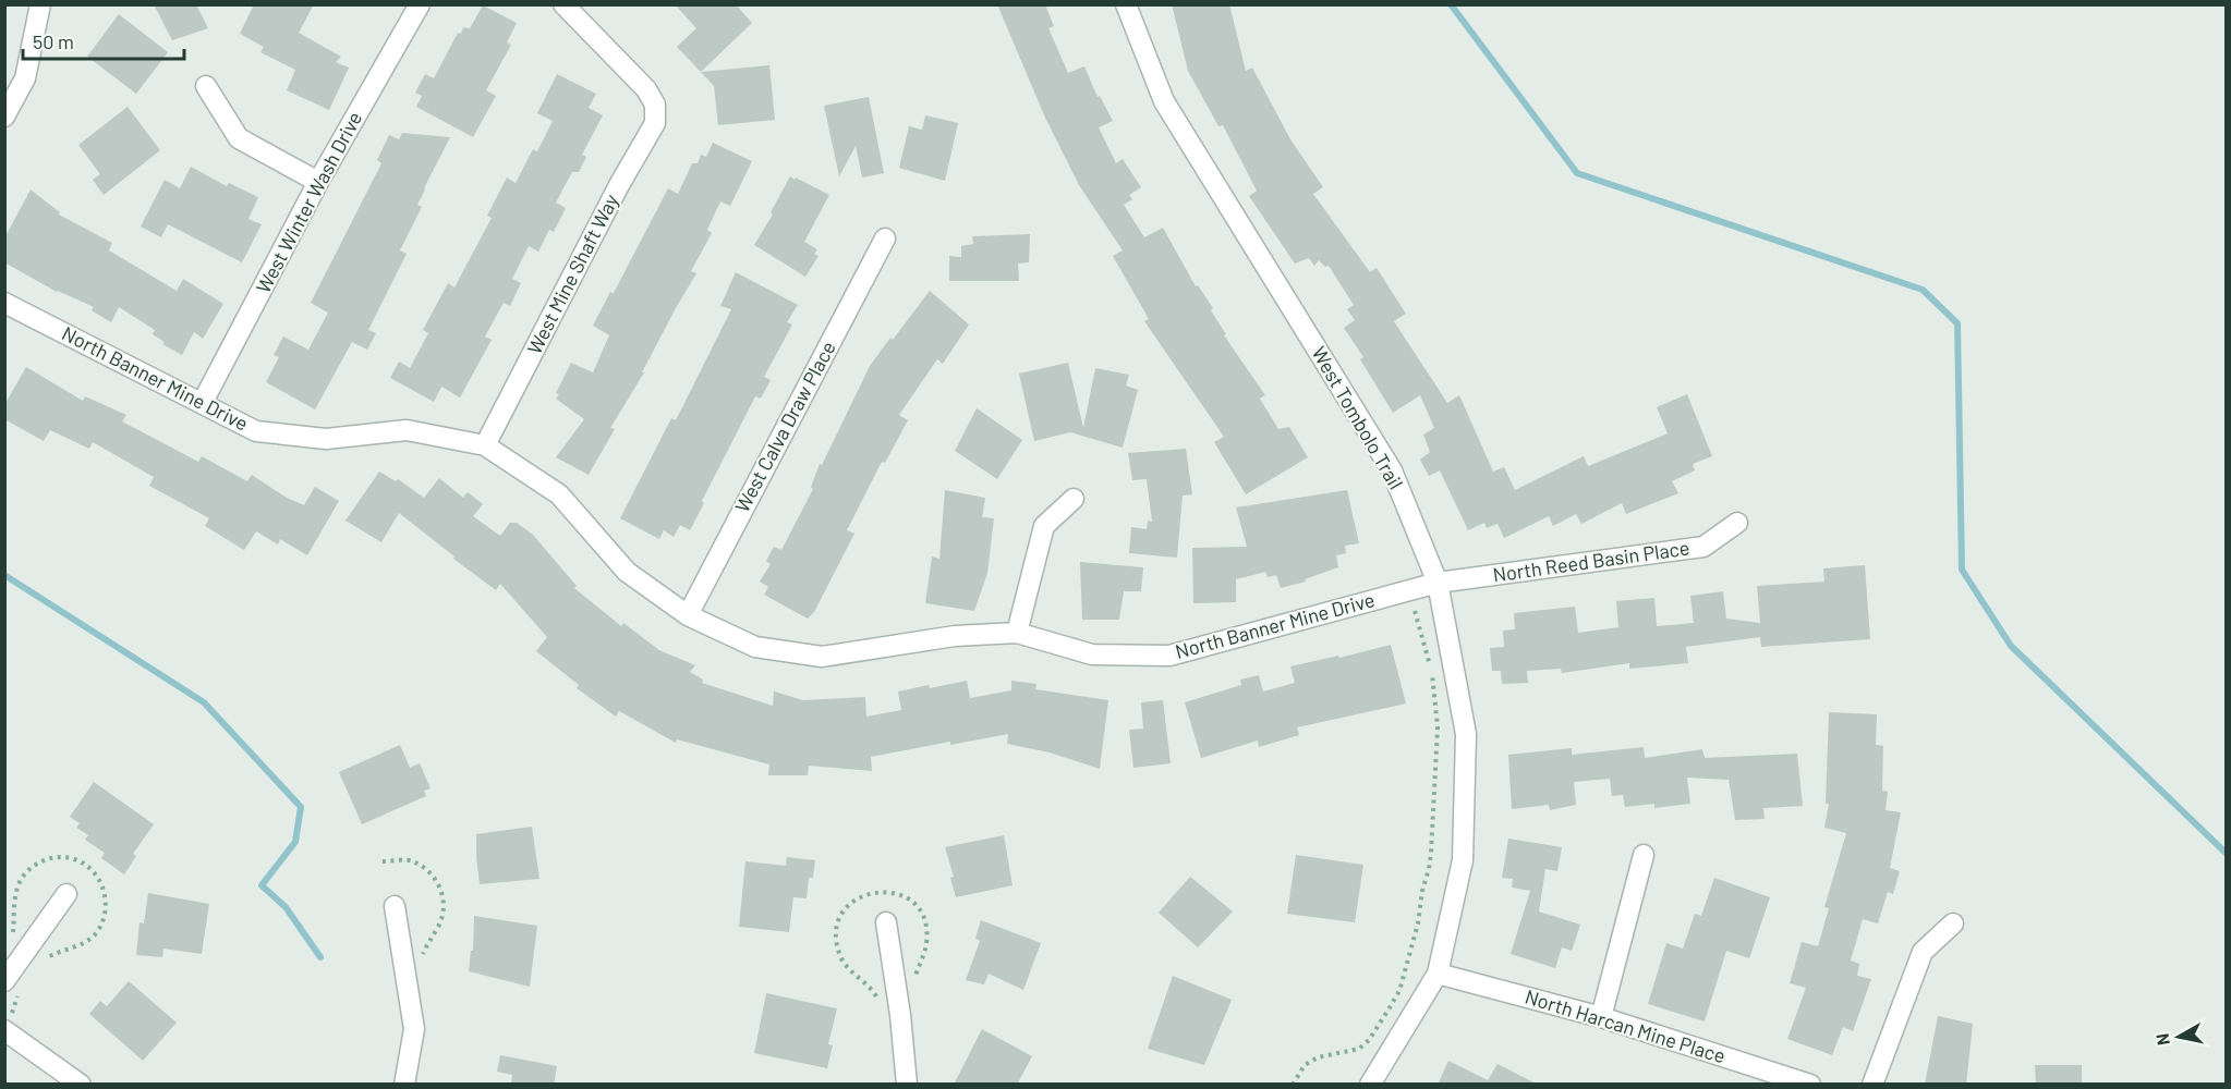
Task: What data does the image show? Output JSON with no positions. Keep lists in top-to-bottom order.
{
  "streets": {
    "street": [
      "West Winter Wash Drive",
      "West Mine Shaft Way",
      "North Banner Mine Drive",
      "West Tombolo Trail",
      "West Calva Draw Place",
      "North Reed Basin Place",
      "North Harcan Mine Place"
    ]
  },
  "crossings": [
    ["West Winter Wash Drive", "North Banner Mine Drive"],
    ["West Mine Shaft Way", "North Banner Mine Drive"],
    ["North Banner Mine Drive", "West Tombolo Trail"],
    ["North Banner Mine Drive", "West Calva Draw Place"],
    ["North Banner Mine Drive", "North Reed Basin Place"],
    ["West Tombolo Trail", "North Reed Basin Place"],
    ["West Tombolo Trail", "North Harcan Mine Place"]
  ],
  "scale_bar": "50 m",
  "north": "left"
}
